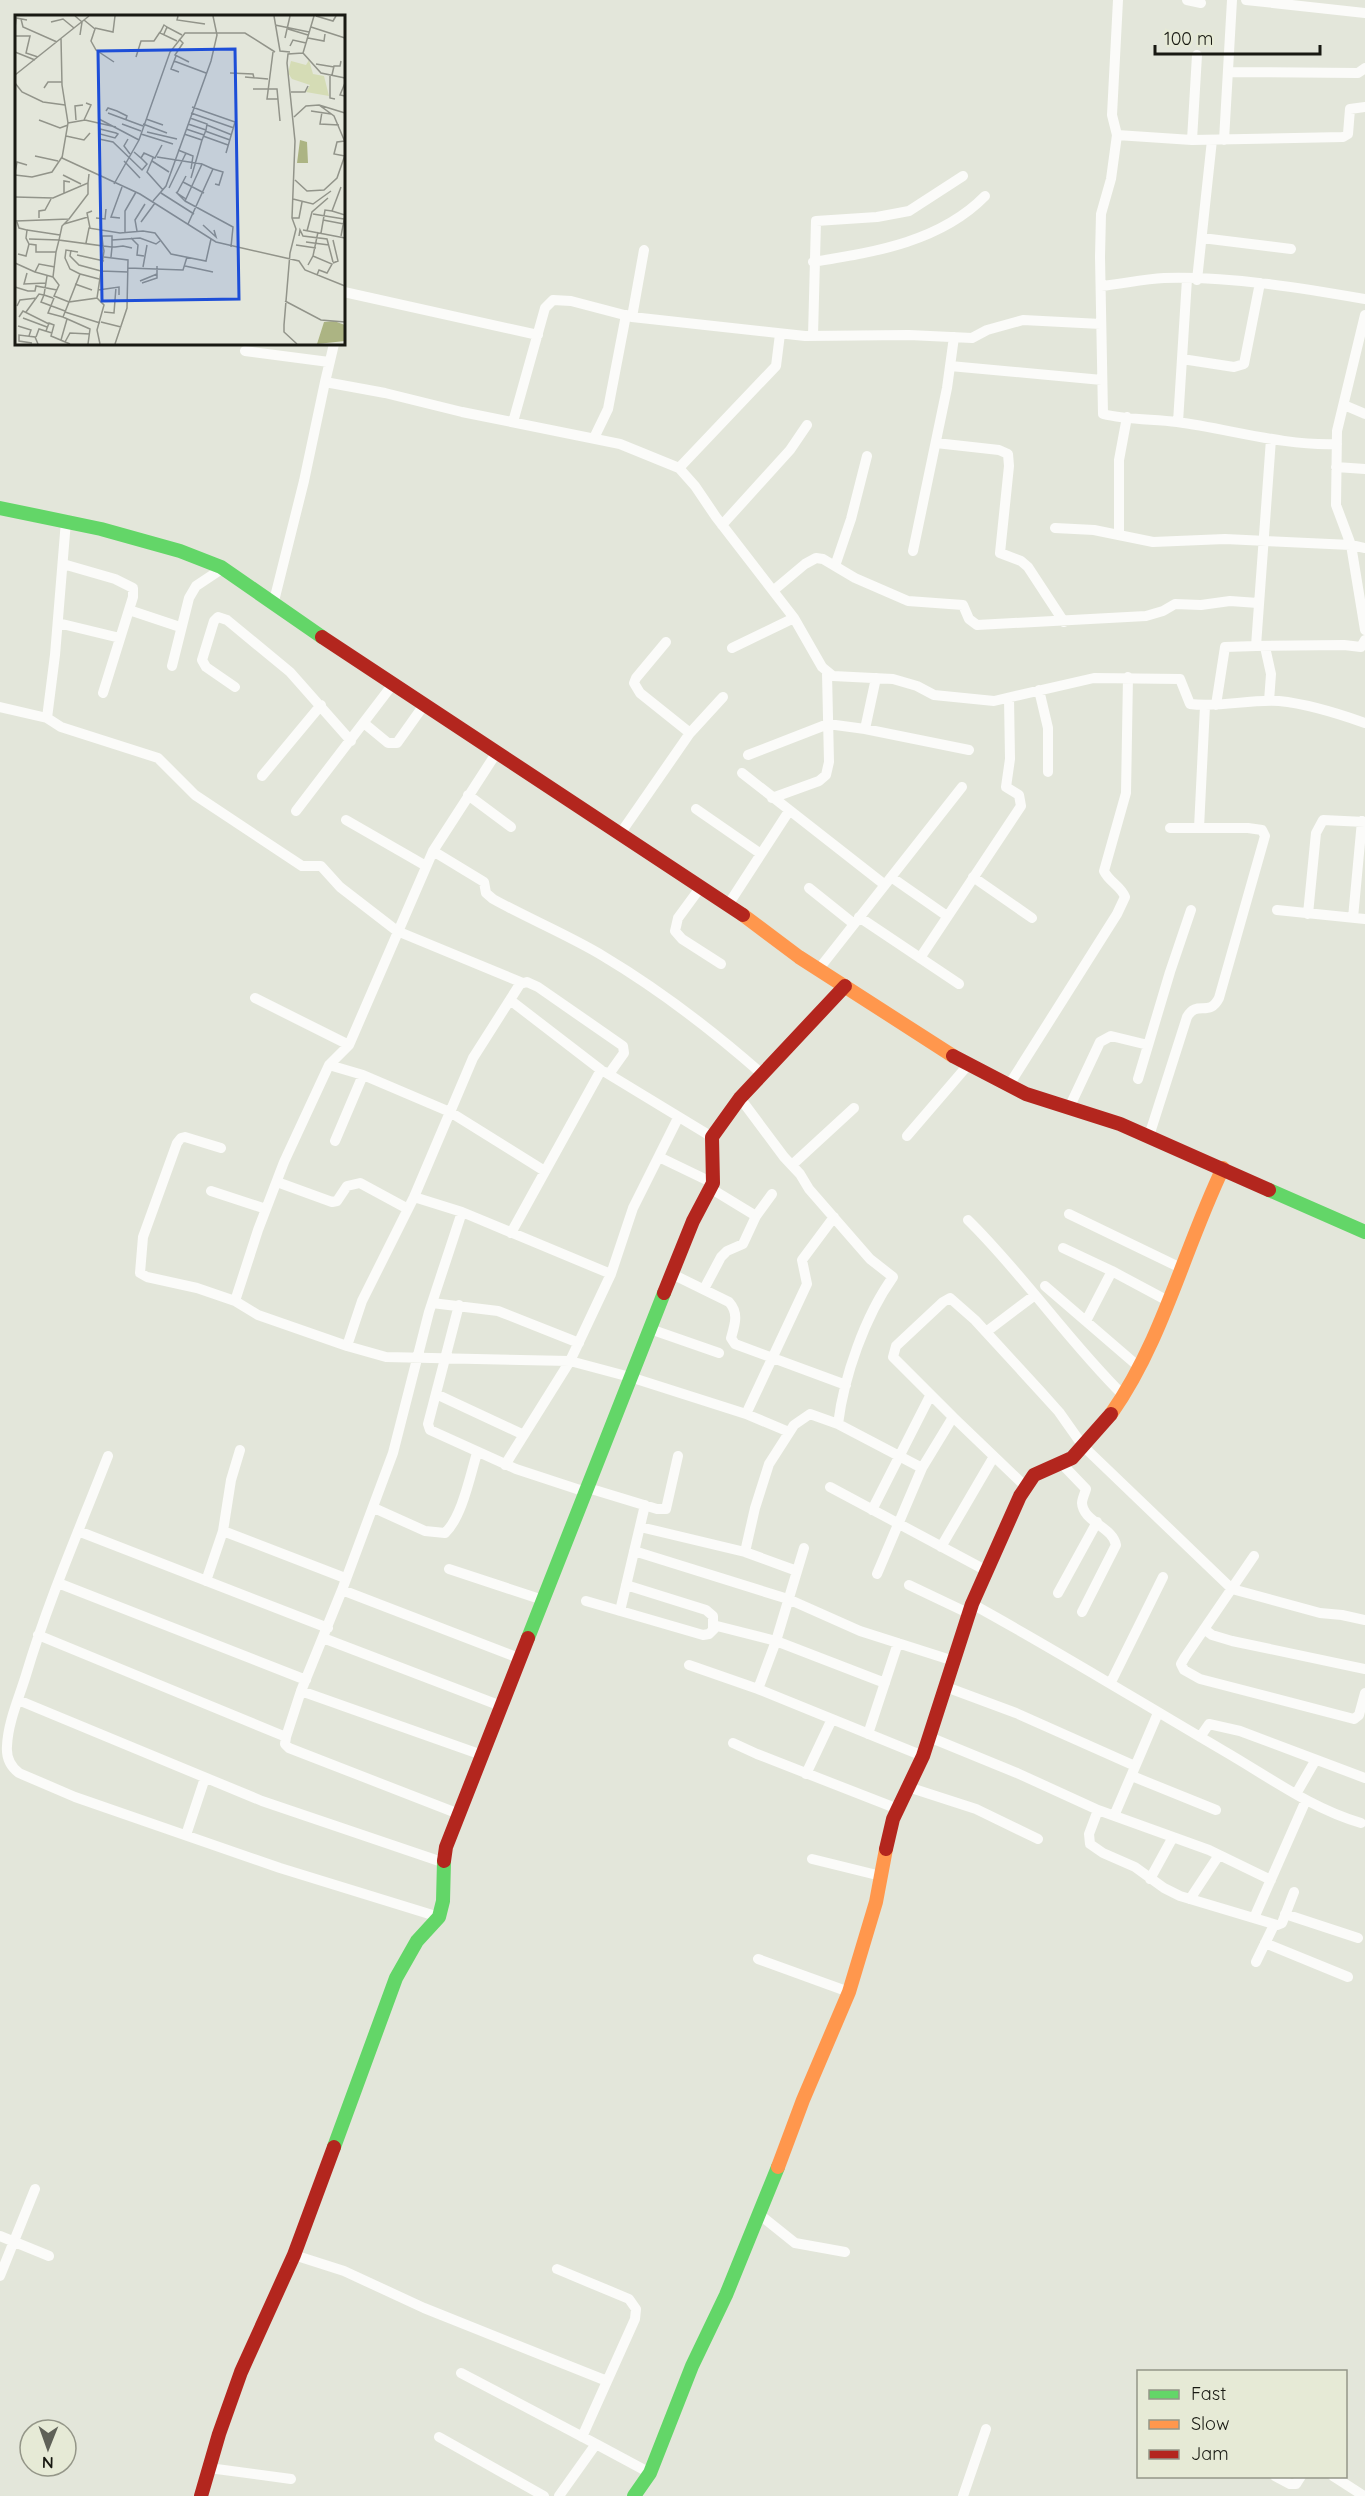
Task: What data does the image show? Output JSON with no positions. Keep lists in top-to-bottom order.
{
  "legend": ["Fast", "Slow", "Jam"],
  "scale_bar": "100 m",
  "north": "bottom"
}
